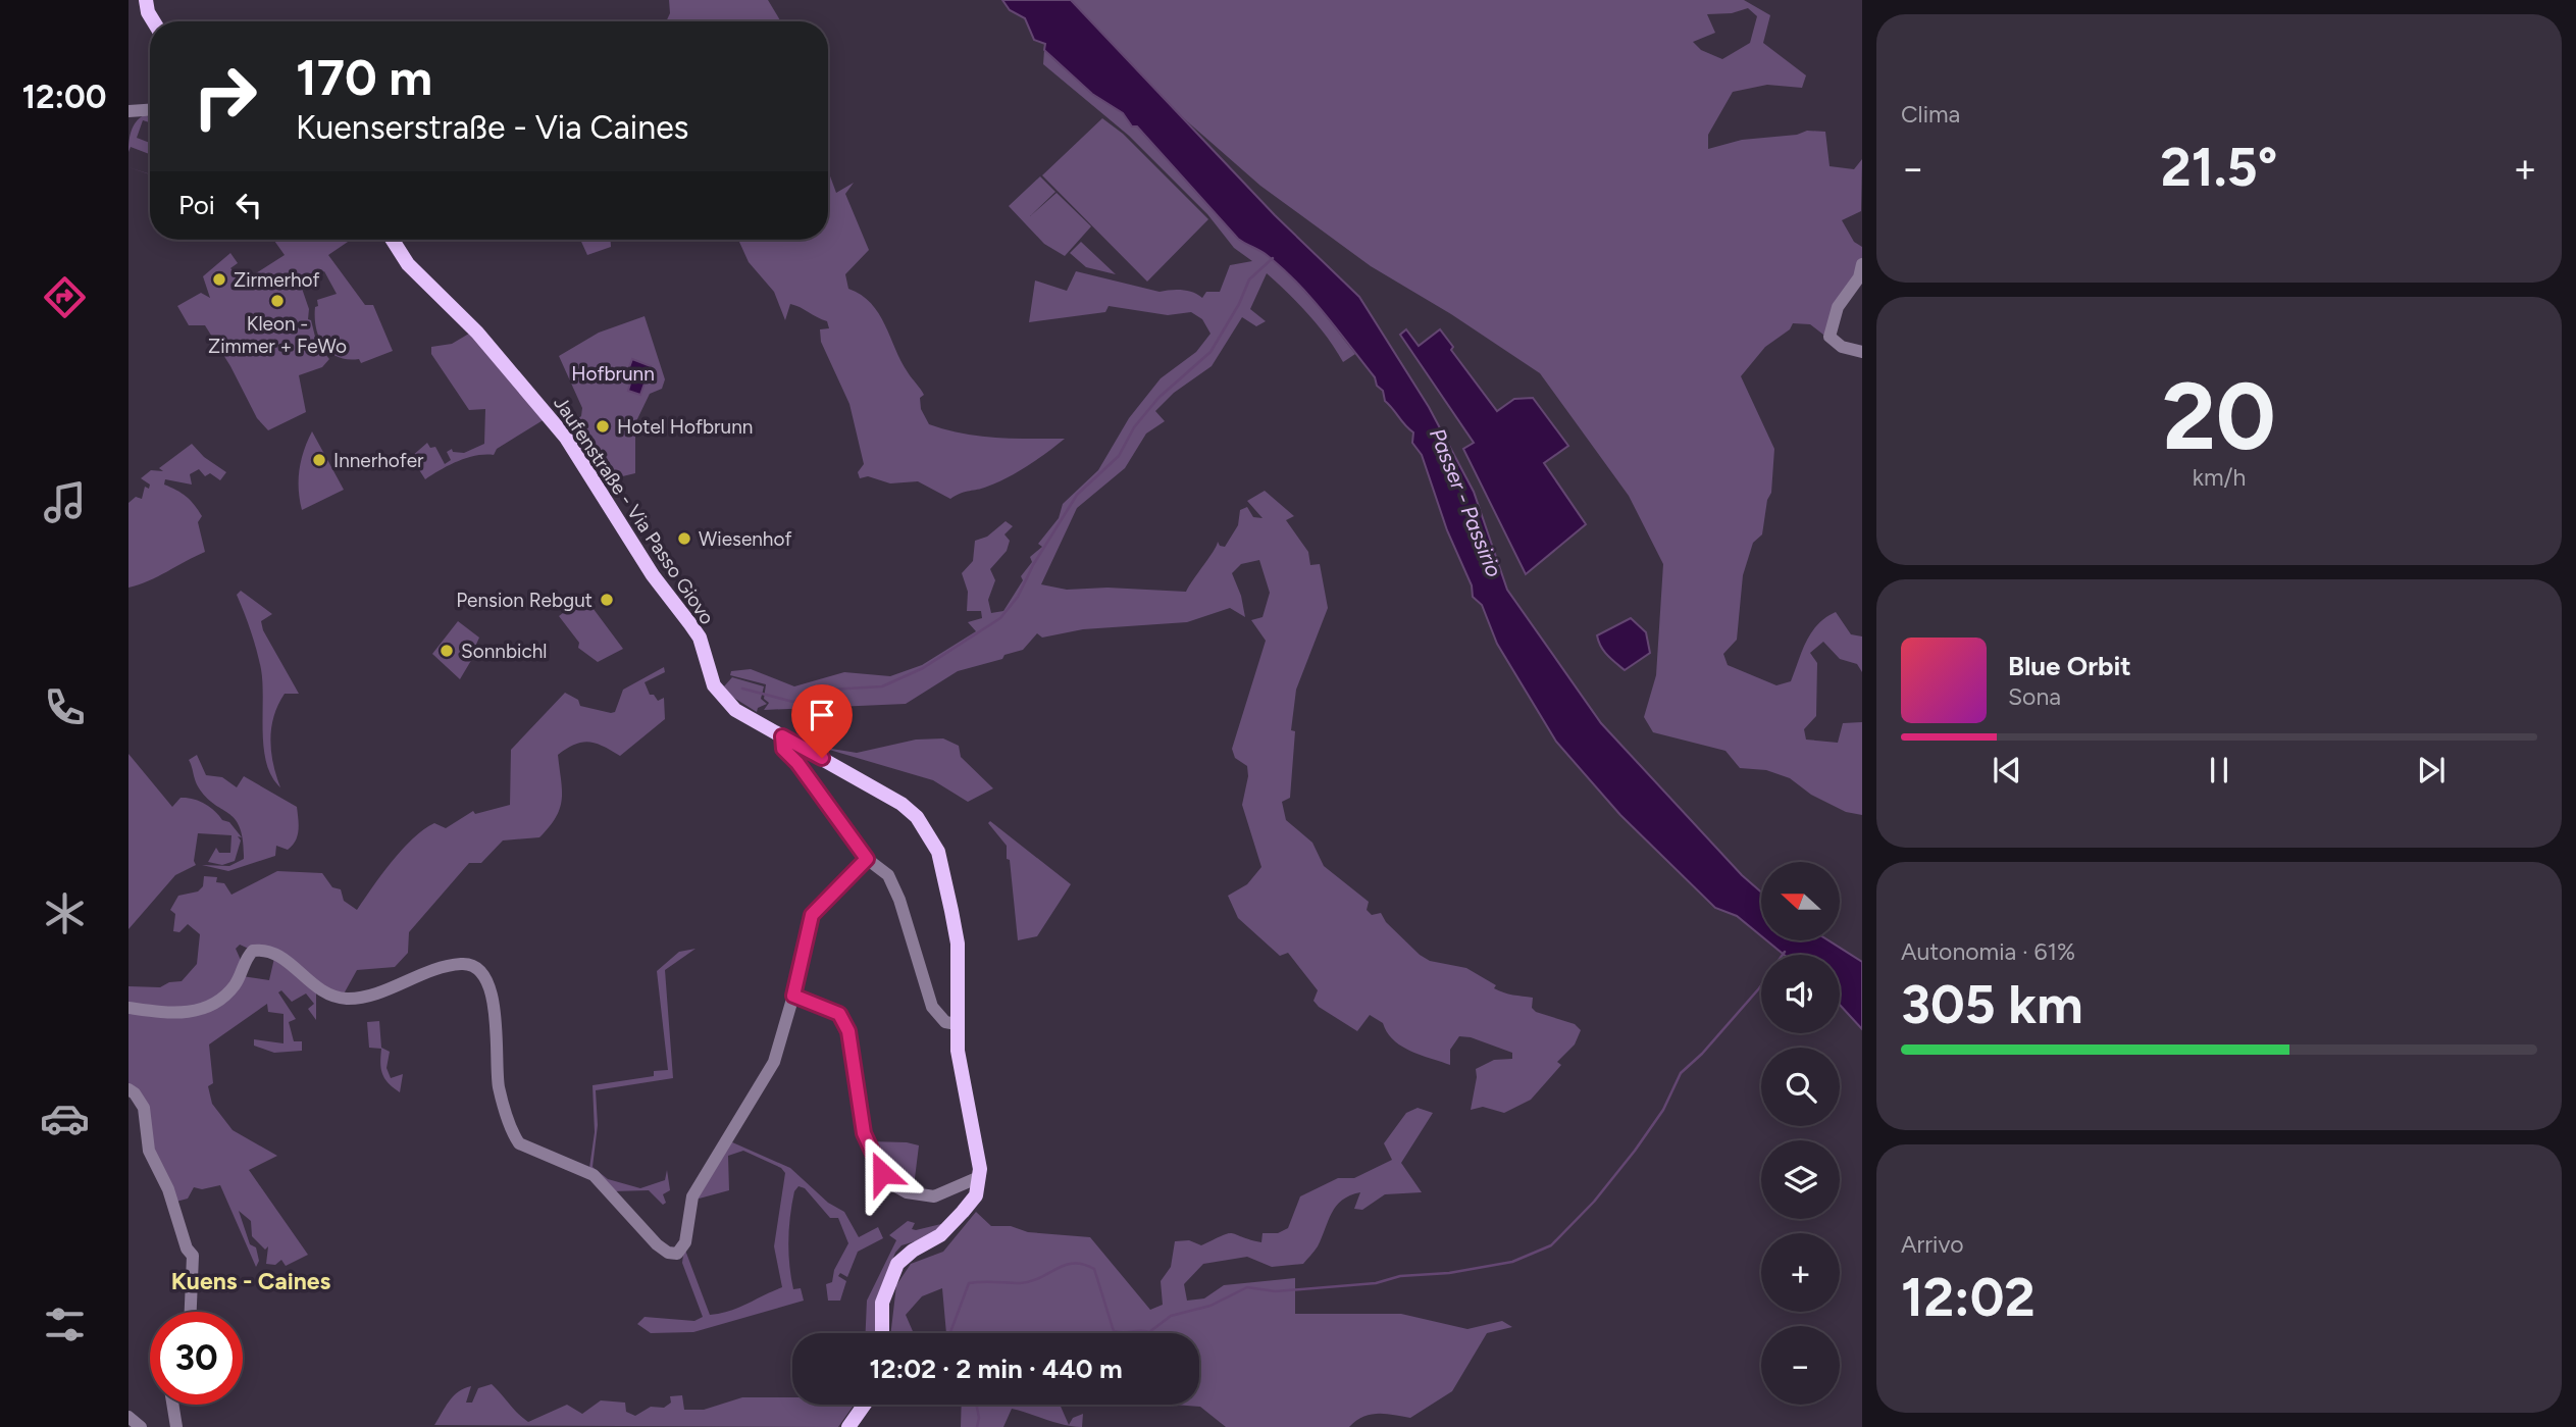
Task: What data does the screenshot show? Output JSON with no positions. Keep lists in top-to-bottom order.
{
  "streets": {
    "main road": ["Jaufenstraße - Via Passo Giovo"]
  },
  "districts": ["Kuens - Caines"],
  "water": ["Passer - Passirio"],
  "parks": ["Hofbrunn"],
  "places": [
    "Zirmerhof",
    "Kleon - Zimmer + FeWo",
    "Hotel Hofbrunn",
    "Innerhofer",
    "Wiesenhof",
    "Pension Rebgut",
    "Sonnbichl"
  ],
  "north": "left",
  "page": {
    "tabs": "12:00",
    "tile": [
      "Clima",
      ["20", "km/h"],
      ["Autonomia · 61%", "305 km"],
      ["Arrivo", "12:02"]
    ],
    "turn": ["170 m", "Kuenserstraße - Via Caines"],
    "heat": ["−", "21.5°", "+"],
    "then": "Poi",
    "song": ["Blue Orbit", "Sona"],
    "map_buttons": ["+", "−"],
    "limit": "30",
    "trip": "12:02 · 2 min · 440 m"
  }
}
